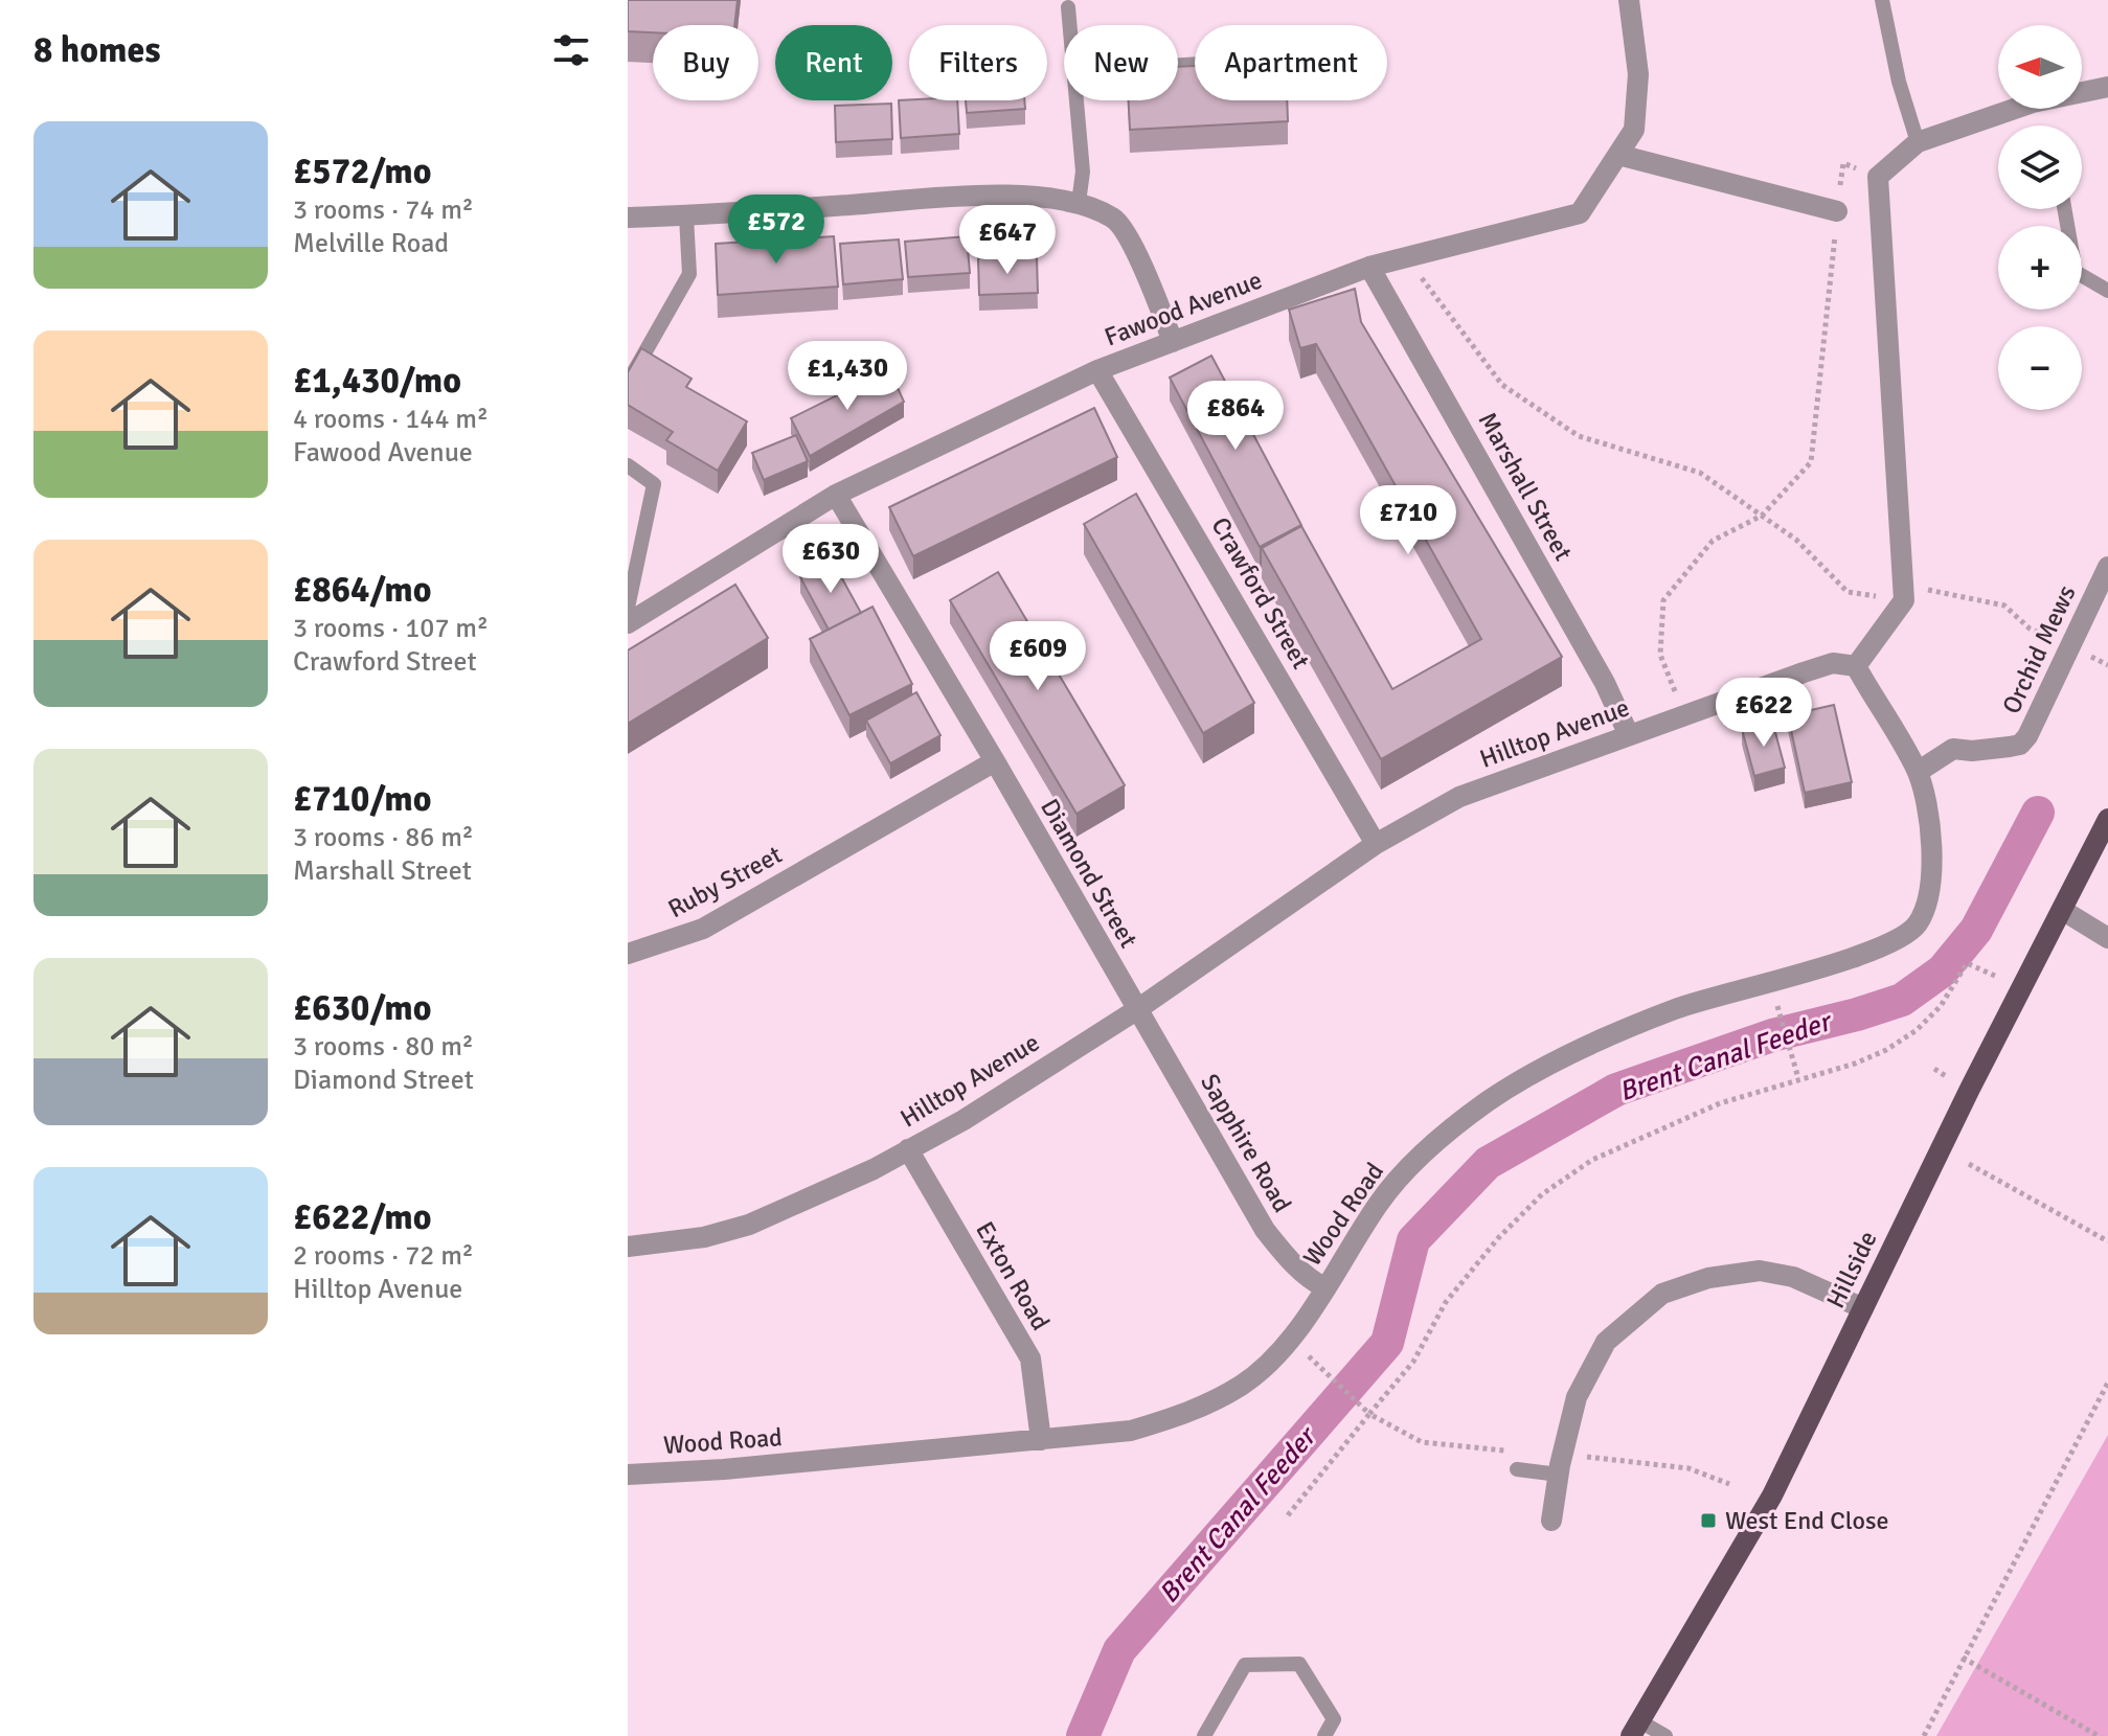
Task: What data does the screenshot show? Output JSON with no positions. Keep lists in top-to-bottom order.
{
  "streets": {
    "main road": ["Hillside"],
    "street": [
      "Fawood Avenue",
      "Marshall Street",
      "Crawford Street",
      "Orchid Mews",
      "Hilltop Avenue",
      "Diamond Street",
      "Ruby Street",
      "Sapphire Road",
      "Wood Road",
      "Exton Road"
    ]
  },
  "crossings": [
    ["Fawood Avenue", "Marshall Street"],
    ["Fawood Avenue", "Crawford Street"],
    ["Fawood Avenue", "Diamond Street"],
    ["Marshall Street", "Hilltop Avenue"],
    ["Crawford Street", "Hilltop Avenue"],
    ["Orchid Mews", "Wood Road"],
    ["Hilltop Avenue", "Diamond Street"],
    ["Hilltop Avenue", "Sapphire Road"],
    ["Hilltop Avenue", "Wood Road"],
    ["Hilltop Avenue", "Exton Road"],
    ["Diamond Street", "Ruby Street"],
    ["Diamond Street", "Sapphire Road"],
    ["Sapphire Road", "Wood Road"],
    ["Wood Road", "Exton Road"]
  ],
  "water": ["Brent Canal Feeder"],
  "places": {
    "transit": ["West End Close"]
  },
  "north": "left",
  "page": {
    "heading": "8 homes",
    "map_buttons": ["+", "−"],
    "chip": [
      "Buy",
      "Rent",
      "Filters",
      "New",
      "Apartment"
    ],
    "list": [
      {
        "name": "£572/mo",
        "note": "3 rooms · 74 m² · Melville Road"
      },
      {
        "name": "£1,430/mo",
        "note": "4 rooms · 144 m² · Fawood Avenue"
      },
      {
        "name": "£864/mo",
        "note": "3 rooms · 107 m² · Crawford Street"
      },
      {
        "name": "£710/mo",
        "note": "3 rooms · 86 m² · Marshall Street"
      },
      {
        "name": "£630/mo",
        "note": "3 rooms · 80 m² · Diamond Street"
      },
      {
        "name": "£622/mo",
        "note": "2 rooms · 72 m² · Hilltop Avenue"
      }
    ],
    "price": [
      "£572",
      "£647",
      "£1,430",
      "£864",
      "£710",
      "£630",
      "£609",
      "£622"
    ]
  }
}
